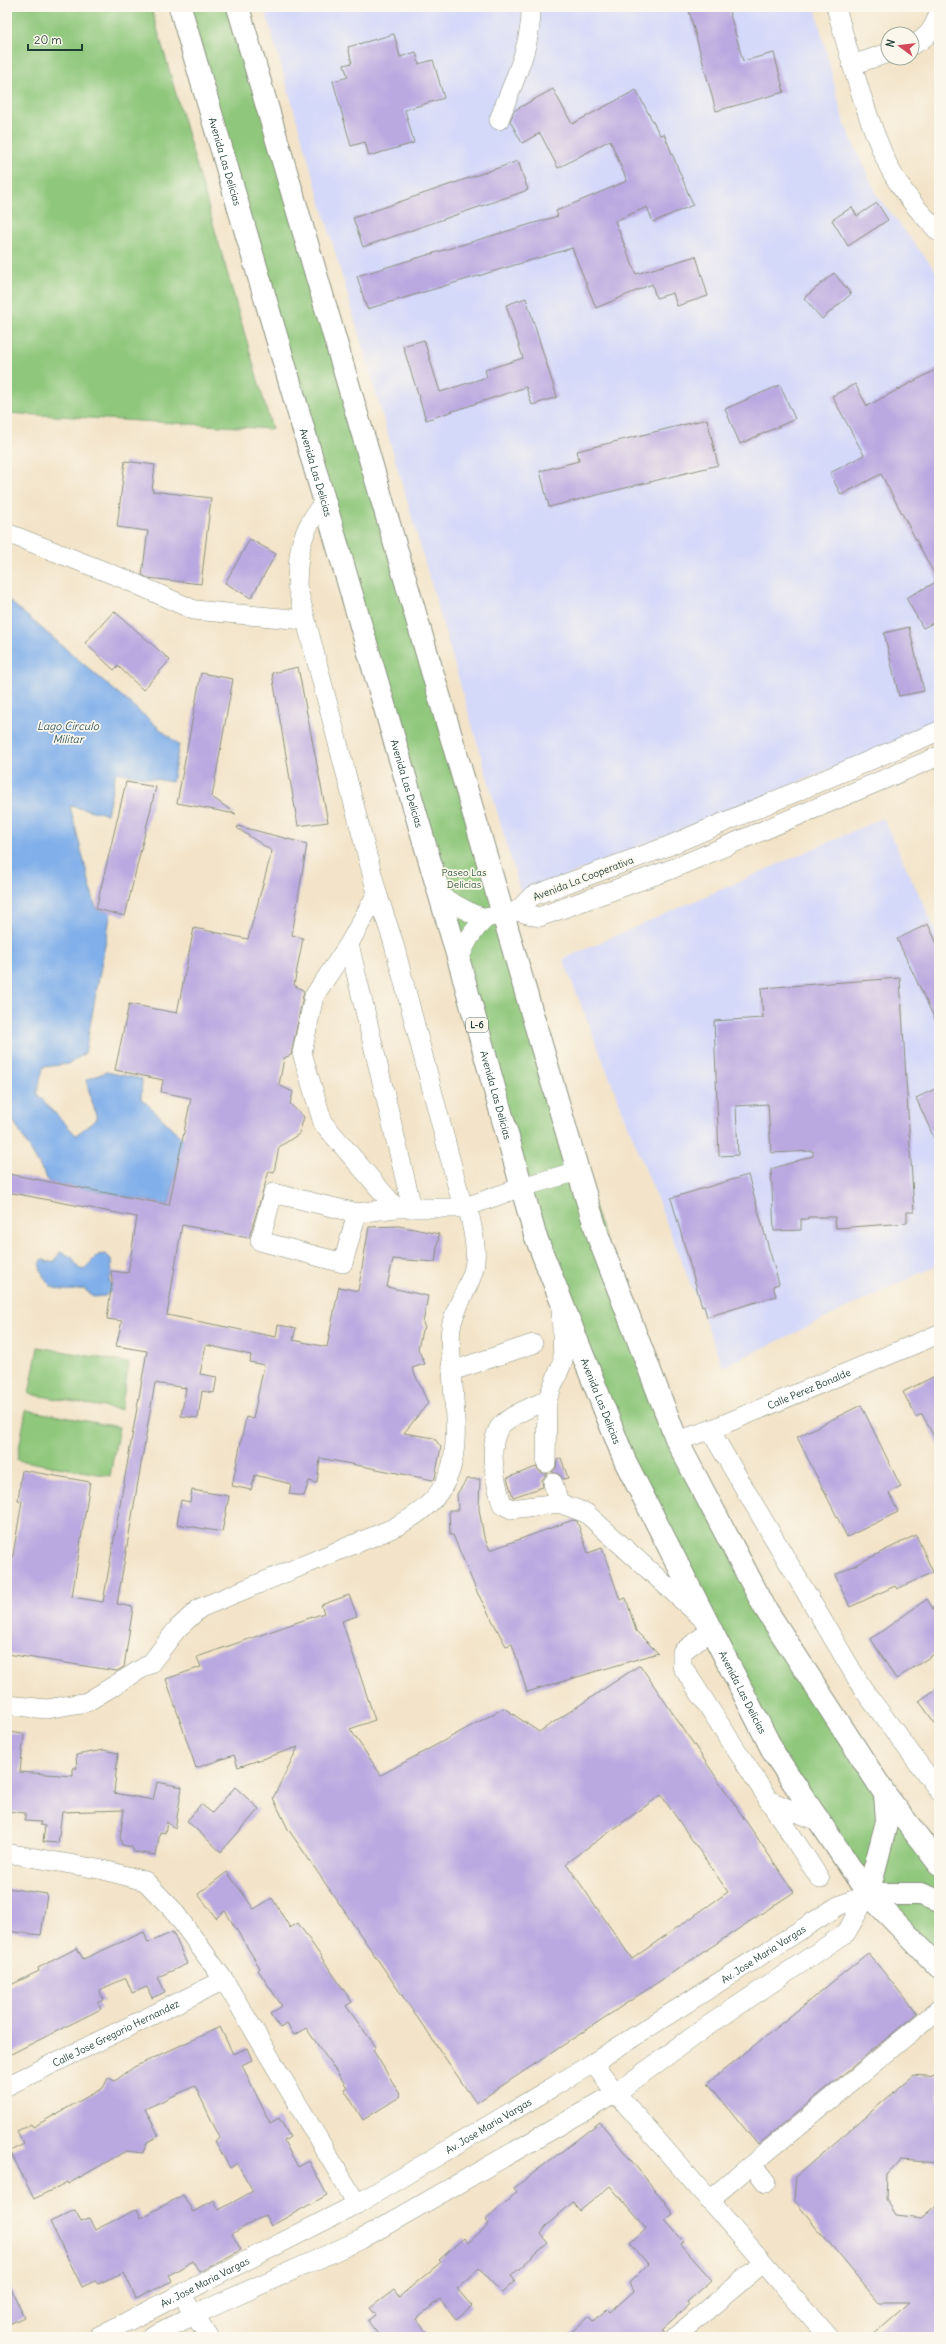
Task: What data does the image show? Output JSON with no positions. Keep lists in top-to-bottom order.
{
  "streets": {
    "main road": ["Avenida Las Delicias", "L-6"],
    "street": [
      "Avenida La Cooperativa",
      "Calle Perez Bonalde",
      "Av. Jose Maria Vargas",
      "Calle Jose Gregorio Hernandez"
    ]
  },
  "crossings": [
    ["Avenida Las Delicias", "Av. Jose Maria Vargas"]
  ],
  "water": ["Lago Circulo Militar"],
  "parks": ["Paseo Las Delicias"],
  "scale_bar": "20 m",
  "north": "left"
}
